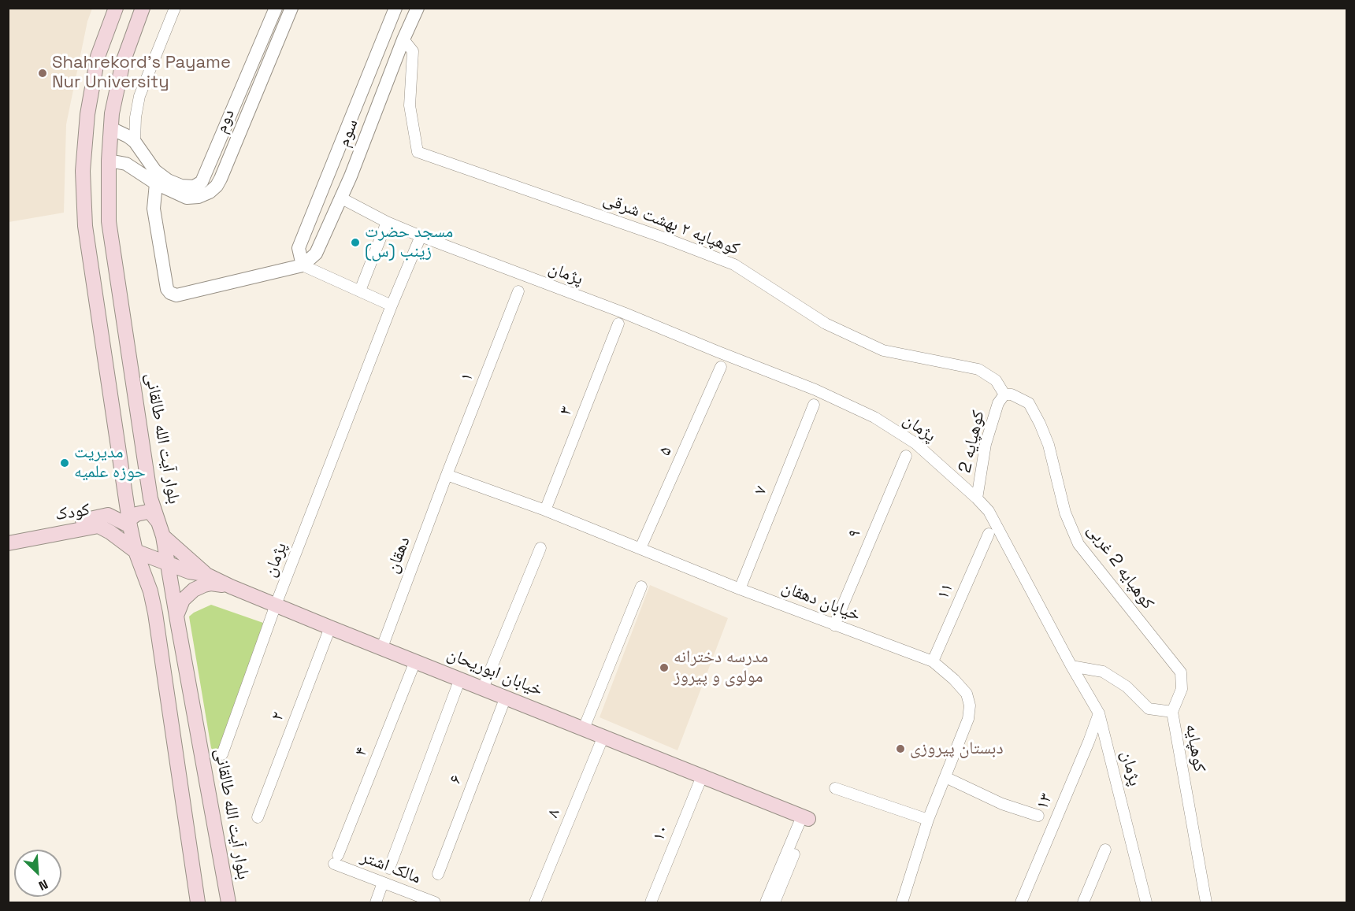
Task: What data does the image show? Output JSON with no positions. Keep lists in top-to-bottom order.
{
  "streets": {
    "main road": ["بلوار آیت الله طالقانی", "کودک", "خیابان ابوریحان"],
    "street": [
      "دوم",
      "سوم",
      "کوهپایه ۲ بهشت شرقی",
      "پژمان",
      "۱",
      "۳",
      "کوهپایه 2",
      "۵",
      "۷",
      "۹",
      "دهقان",
      "کوهپایه 2 غربی",
      "۱۱",
      "خیابان دهقان",
      "۲",
      "کوهپایه",
      "۴",
      "۶",
      "۱۳",
      "۸",
      "۱۰",
      "مالک اشتر"
    ]
  },
  "crossings": [
    ["سوم", "کوهپایه ۲ بهشت شرقی"],
    ["سوم", "پژمان"],
    ["کوهپایه ۲ بهشت شرقی", "کوهپایه 2"],
    ["کوهپایه ۲ بهشت شرقی", "کوهپایه 2 غربی"],
    ["پژمان", "کوهپایه 2"],
    ["پژمان", "خیابان ابوریحان"],
    ["پژمان", "کوهپایه"],
    ["پژمان", "۱۳"],
    ["۱", "دهقان"],
    ["۱", "خیابان دهقان"],
    ["۳", "خیابان دهقان"],
    ["بلوار آیت الله طالقانی", "کودک"],
    ["بلوار آیت الله طالقانی", "خیابان ابوریحان"],
    ["کوهپایه 2", "کوهپایه 2 غربی"],
    ["۵", "خیابان دهقان"],
    ["۷", "خیابان دهقان"],
    ["کودک", "خیابان ابوریحان"],
    ["۹", "خیابان دهقان"],
    ["دهقان", "خیابان دهقان"],
    ["دهقان", "خیابان ابوریحان"],
    ["کوهپایه 2 غربی", "کوهپایه"],
    ["۱۱", "خیابان دهقان"],
    ["خیابان دهقان", "۱۳"],
    ["خیابان ابوریحان", "۲"],
    ["خیابان ابوریحان", "۴"],
    ["خیابان ابوریحان", "۶"],
    ["خیابان ابوریحان", "۸"],
    ["خیابان ابوریحان", "۱۰"],
    ["۴", "مالک اشتر"]
  ],
  "places": [
    "Shahrekord's Payame Nur University",
    "مسجد حضرت زینب (س)",
    "مدیریت حوزه علمیه",
    "مدرسه دخترانه مولوی و پیروز",
    "دبستان پیروزی"
  ],
  "north": "bottom right"
}
